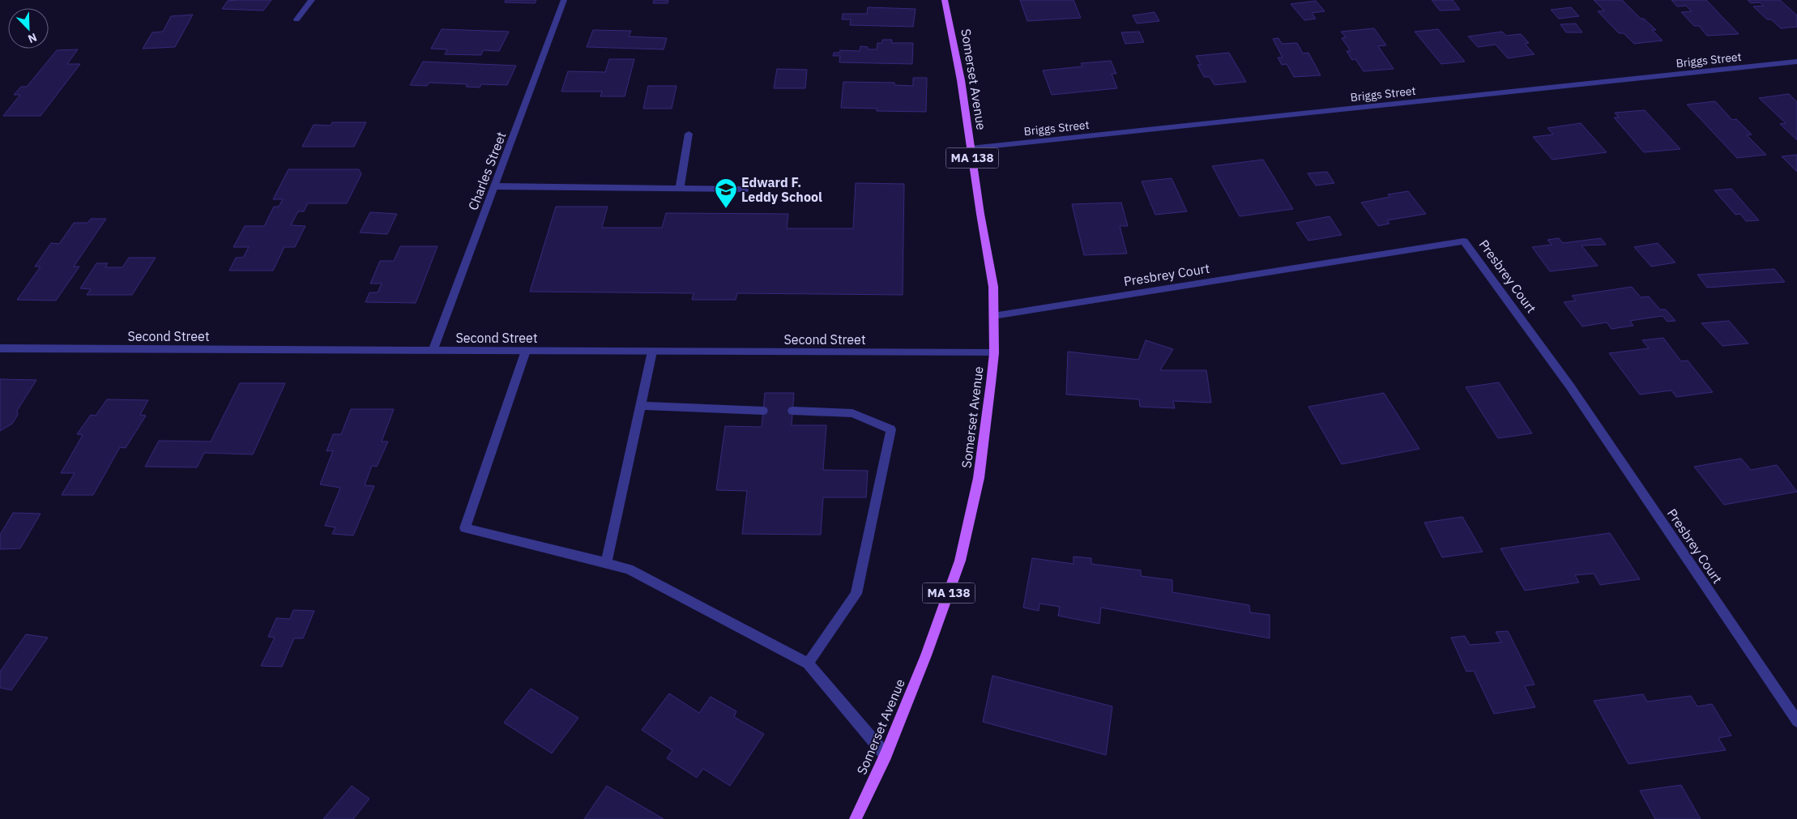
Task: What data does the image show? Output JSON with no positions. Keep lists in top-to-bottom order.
{
  "streets": {
    "main road": ["Somerset Avenue", "MA 138"],
    "street": [
      "Briggs Street",
      "Charles Street",
      "Presbrey Court",
      "Second Street"
    ]
  },
  "crossings": [
    ["Briggs Street", "Somerset Avenue"],
    ["Somerset Avenue", "Presbrey Court"],
    ["Somerset Avenue", "Second Street"],
    ["Charles Street", "Second Street"]
  ],
  "places": {
    "school or university": ["Edward F. Leddy School"]
  },
  "north": "bottom right"
}
